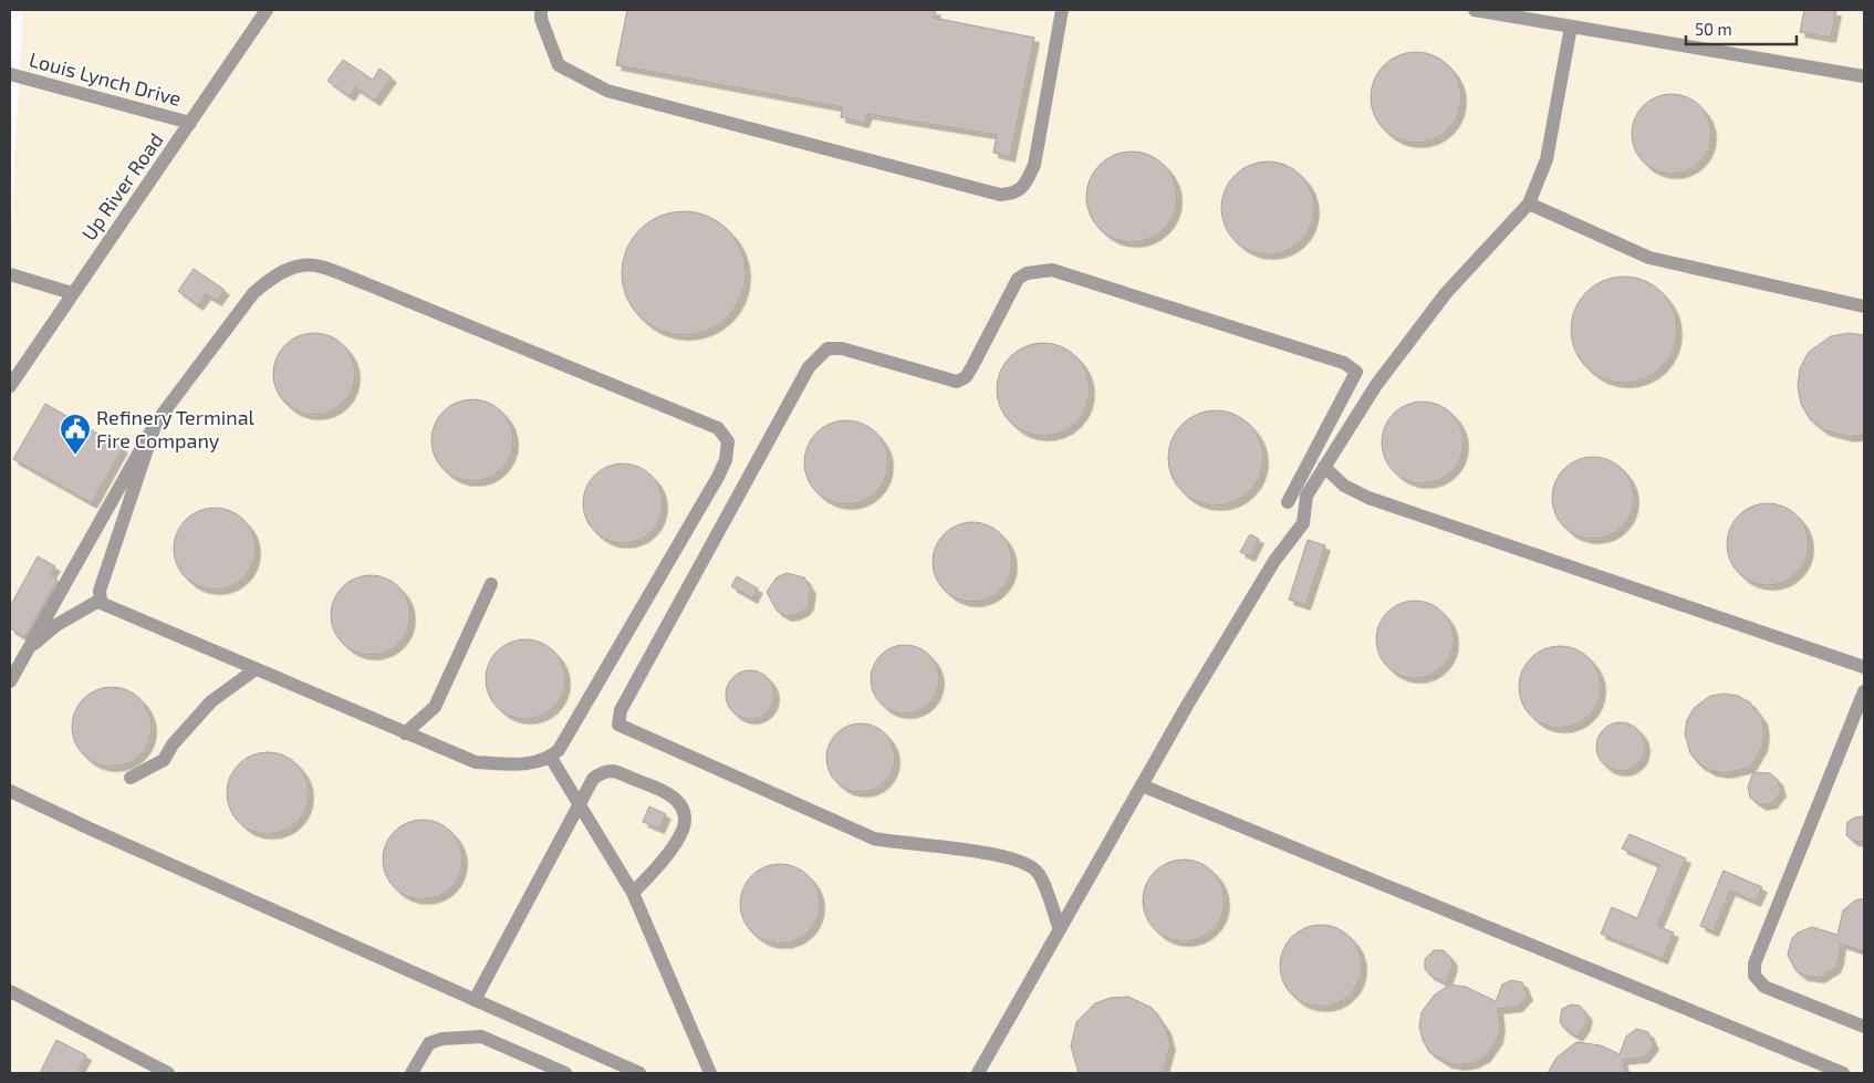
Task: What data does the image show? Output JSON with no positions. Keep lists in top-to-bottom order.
{
  "streets": {
    "street": ["Louis Lynch Drive", "Up River Road"]
  },
  "crossings": [
    ["Louis Lynch Drive", "Up River Road"]
  ],
  "places": {
    "public building": ["Refinery Terminal Fire Company"]
  },
  "scale_bar": "50 m"
}
